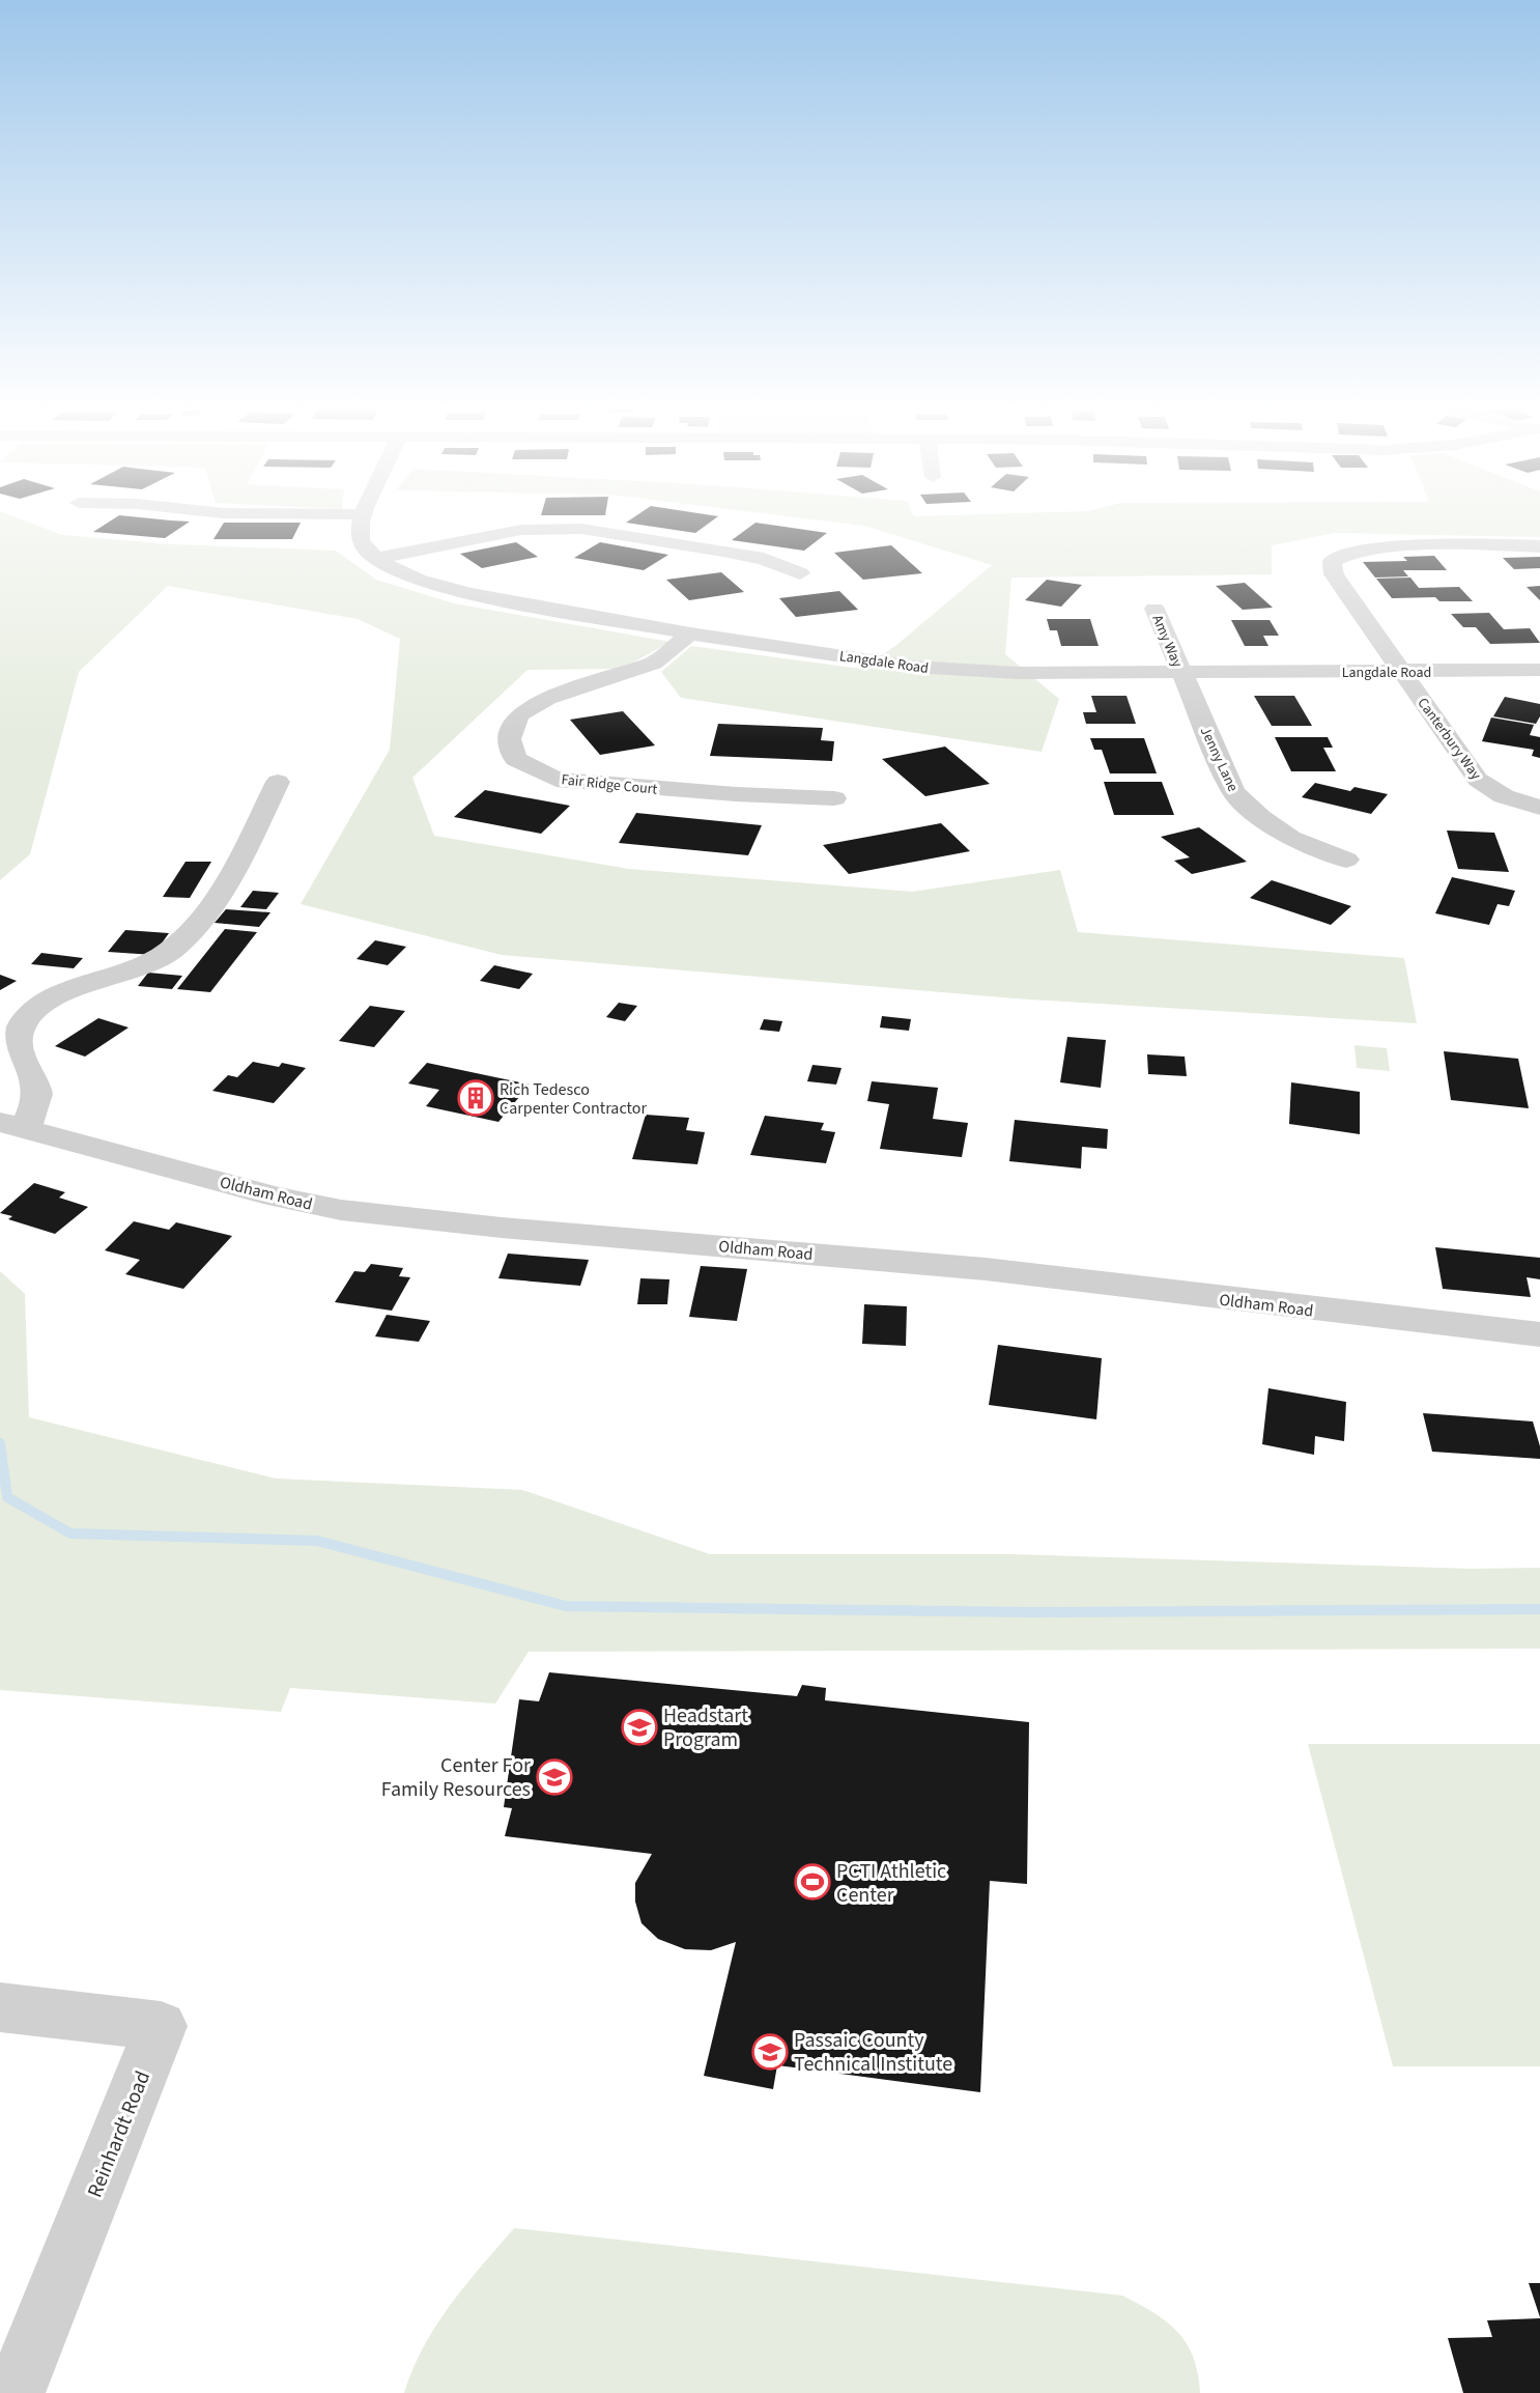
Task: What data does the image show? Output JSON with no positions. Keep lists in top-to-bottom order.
{
  "streets": {
    "street": [
      "Amy Way",
      "Langdale Road",
      "Canterbury Way",
      "Jenny Lane",
      "Fair Ridge Court",
      "Oldham Road",
      "Reinhardt Road"
    ]
  },
  "crossings": [
    ["Amy Way", "Langdale Road"],
    ["Amy Way", "Jenny Lane"],
    ["Langdale Road", "Canterbury Way"],
    ["Langdale Road", "Jenny Lane"],
    ["Langdale Road", "Fair Ridge Court"]
  ],
  "places": {
    "building": ["Rich Tedesco Carpenter Contractor"],
    "school or university": ["Headstart Program", "Center For Family Resources", "Passaic County Technical Institute"],
    "sports": ["PCTI Athletic Center"]
  }
}
